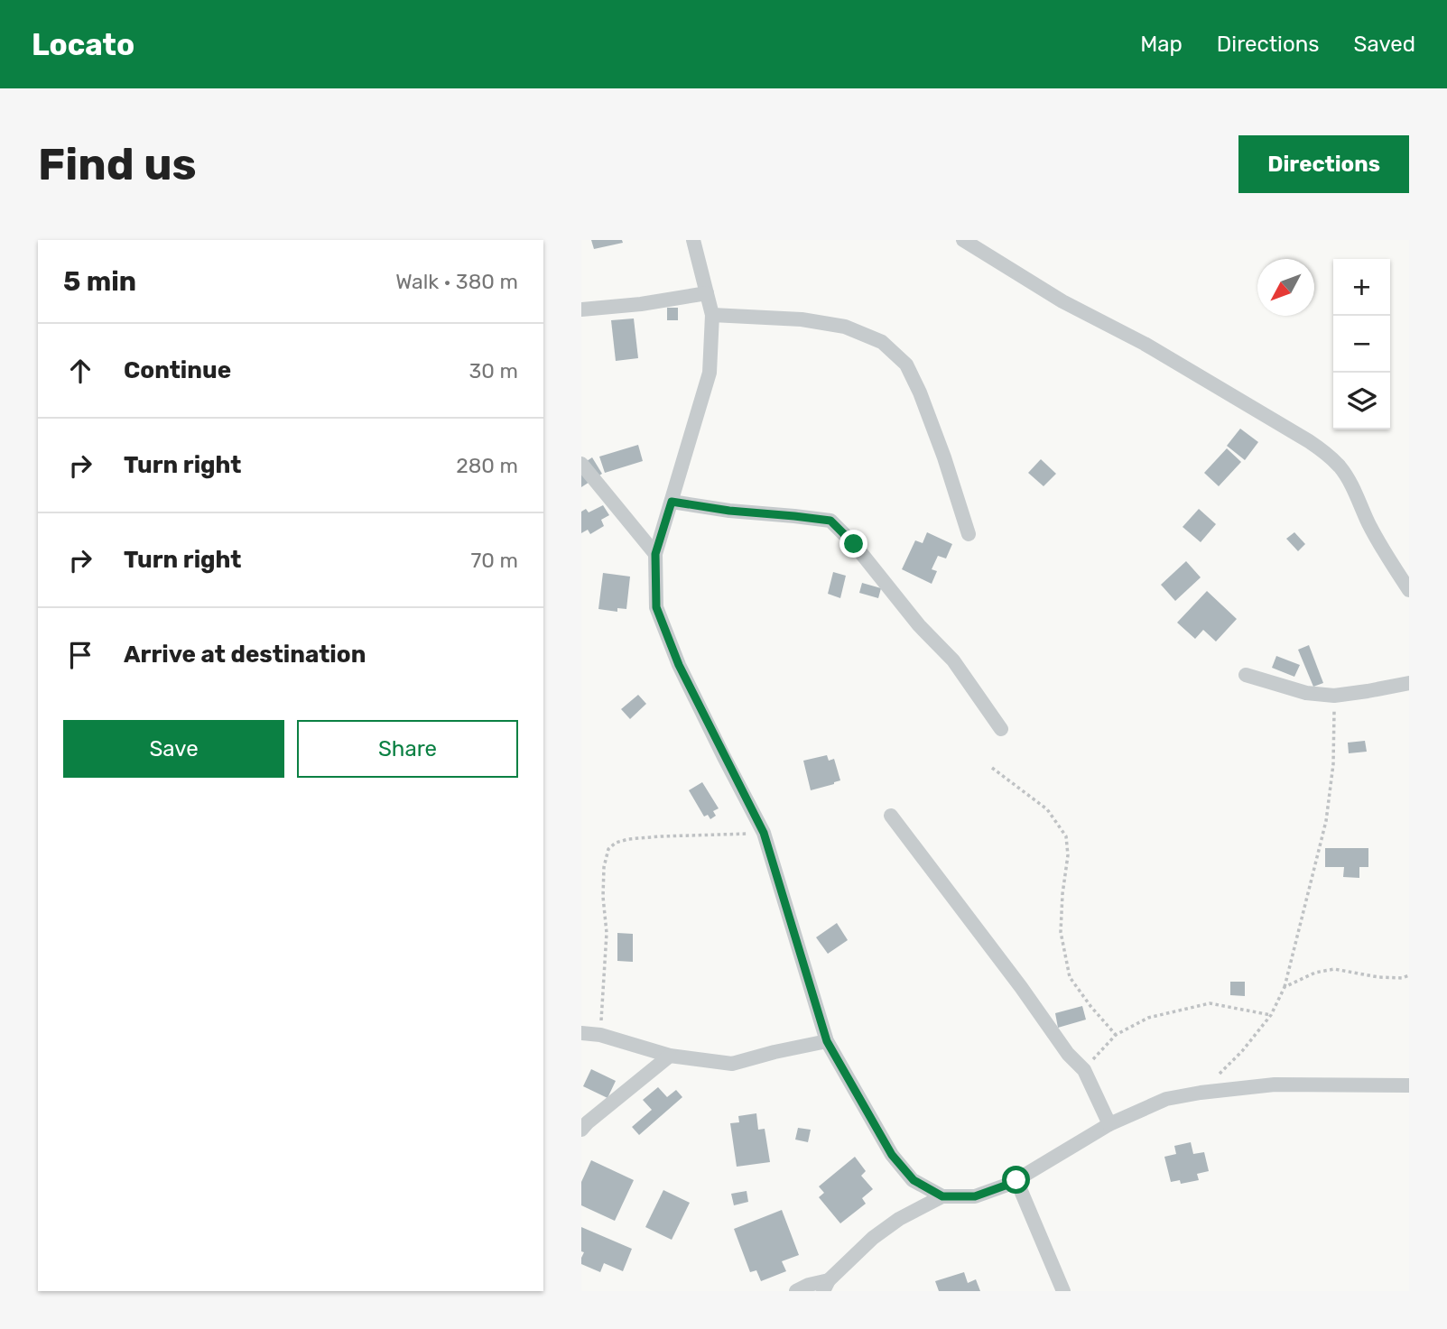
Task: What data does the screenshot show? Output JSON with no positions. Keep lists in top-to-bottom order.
{
  "north": "bottom left",
  "page": {
    "header": "Locato",
    "nav": ["Map", "Directions", "Saved"],
    "buttons": [
      "Directions",
      ["Save", "Share"]
    ],
    "title": "Find us",
    "heading": ["5 min", "Walk · 380 m"],
    "map_buttons": ["+", "−"],
    "list": [
      ["Continue", "30 m"],
      ["Turn right", "280 m"],
      ["Turn right", "70 m"],
      "Arrive at destination"
    ]
  }
}
